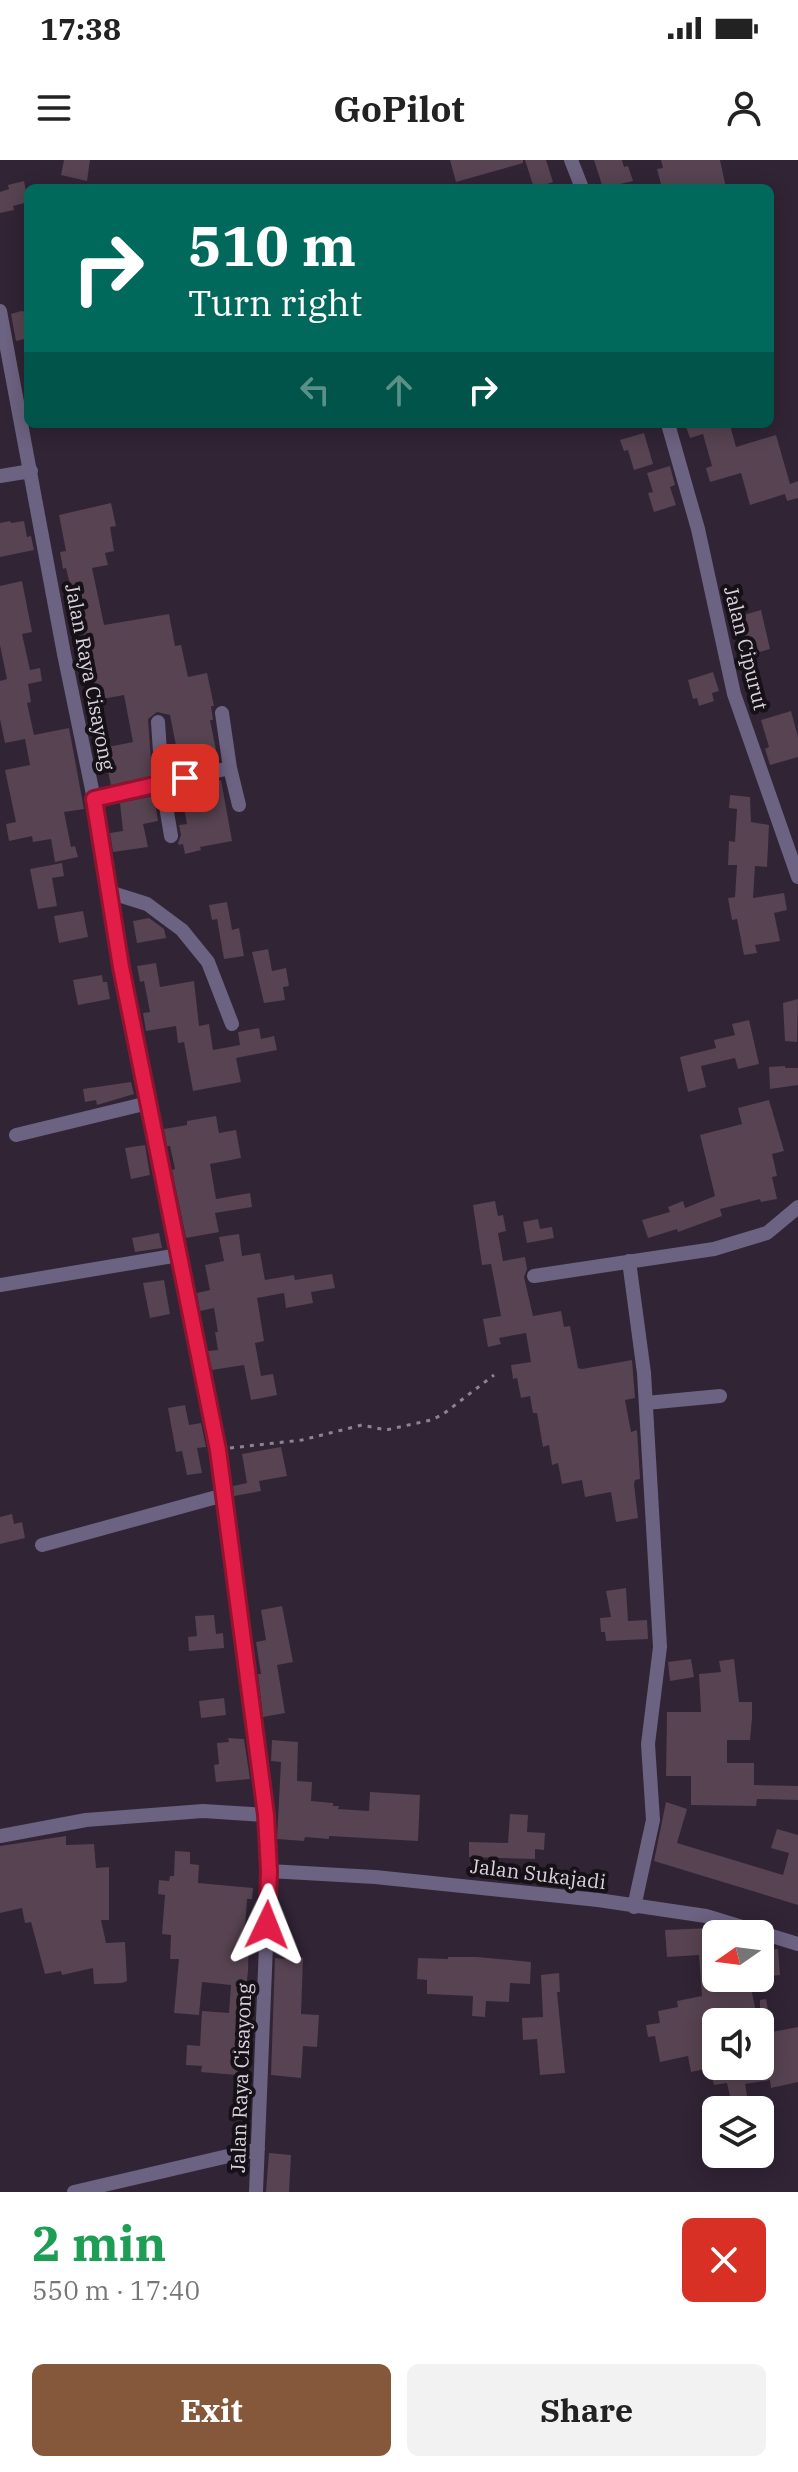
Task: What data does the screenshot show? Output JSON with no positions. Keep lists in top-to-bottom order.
{
  "streets": {
    "street": ["Jalan Cipurut", "Jalan Raya Cisayong", "Jalan Sukajadi"]
  },
  "crossings": [
    ["Jalan Raya Cisayong", "Jalan Sukajadi"]
  ],
  "north": "left",
  "page": {
    "status": "17:38",
    "header": "GoPilot",
    "turn": ["510 m", "Turn right"],
    "heading": ["2 min", "550 m · 17:40"],
    "buttons": ["Exit", "Share"]
  }
}
